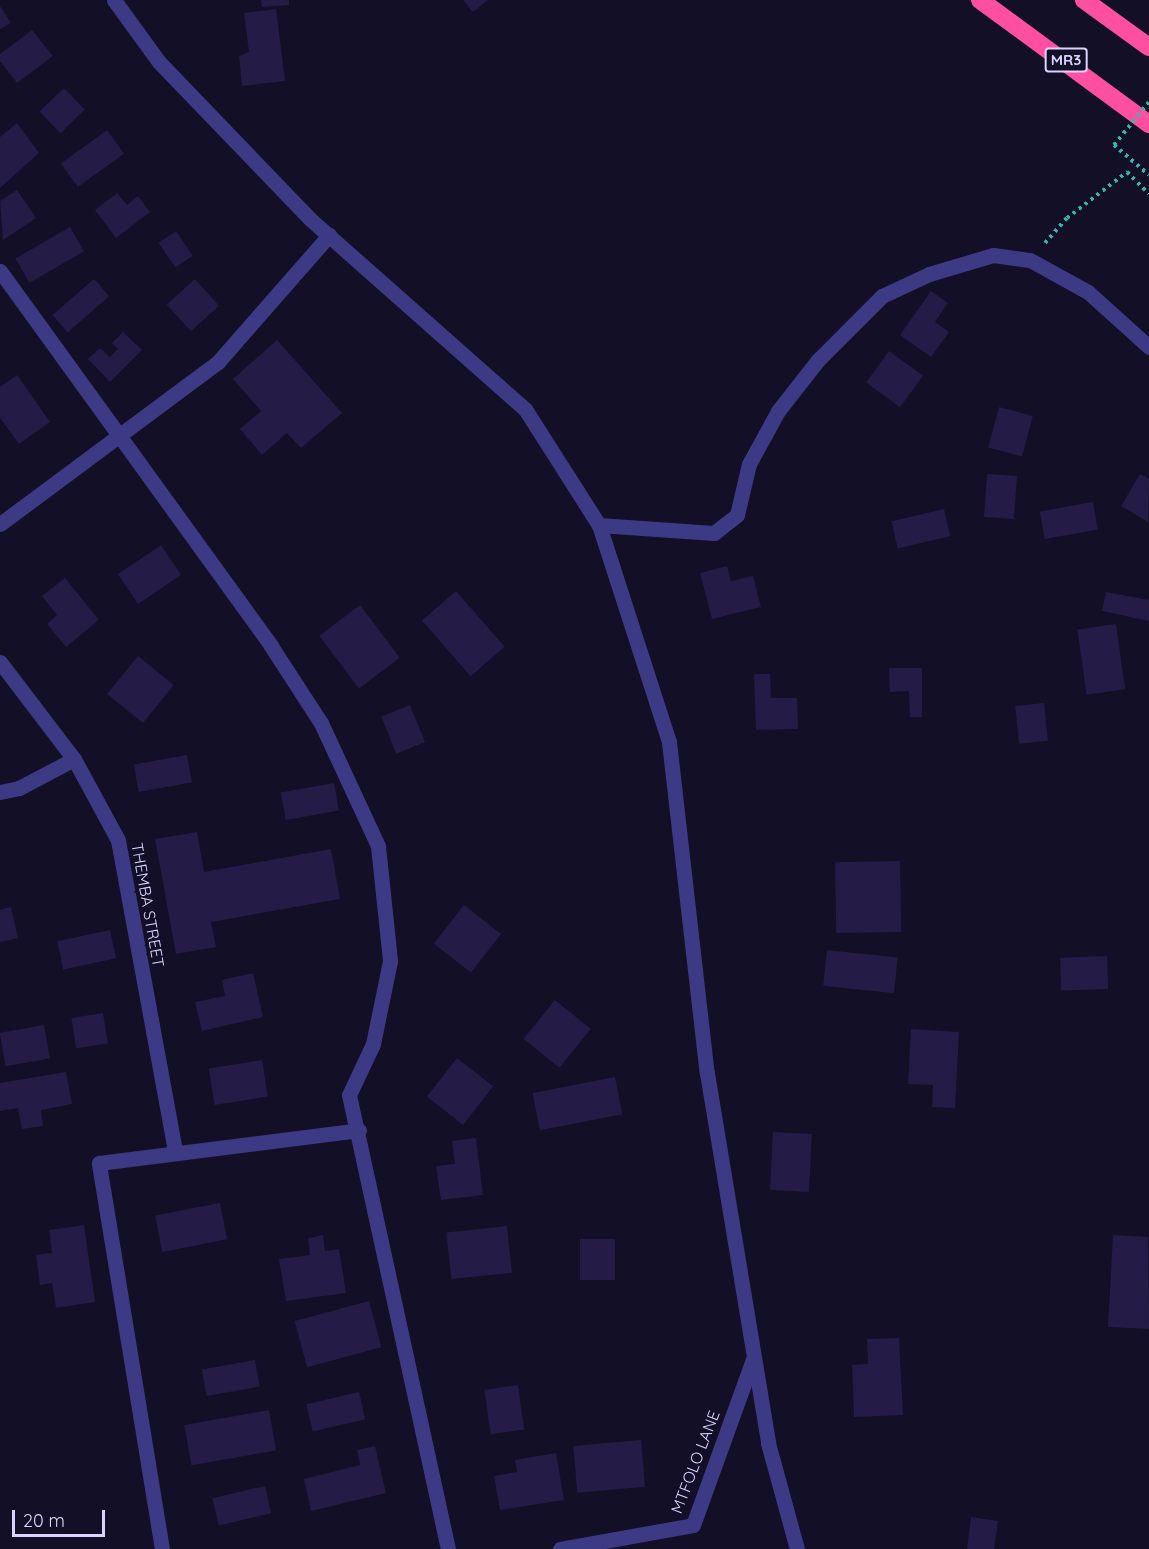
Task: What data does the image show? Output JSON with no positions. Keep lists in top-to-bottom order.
{
  "streets": {
    "highway": ["MR3"],
    "street": ["THEMBA STREET", "MTFOLO LANE"]
  },
  "scale_bar": "20 m"
}
